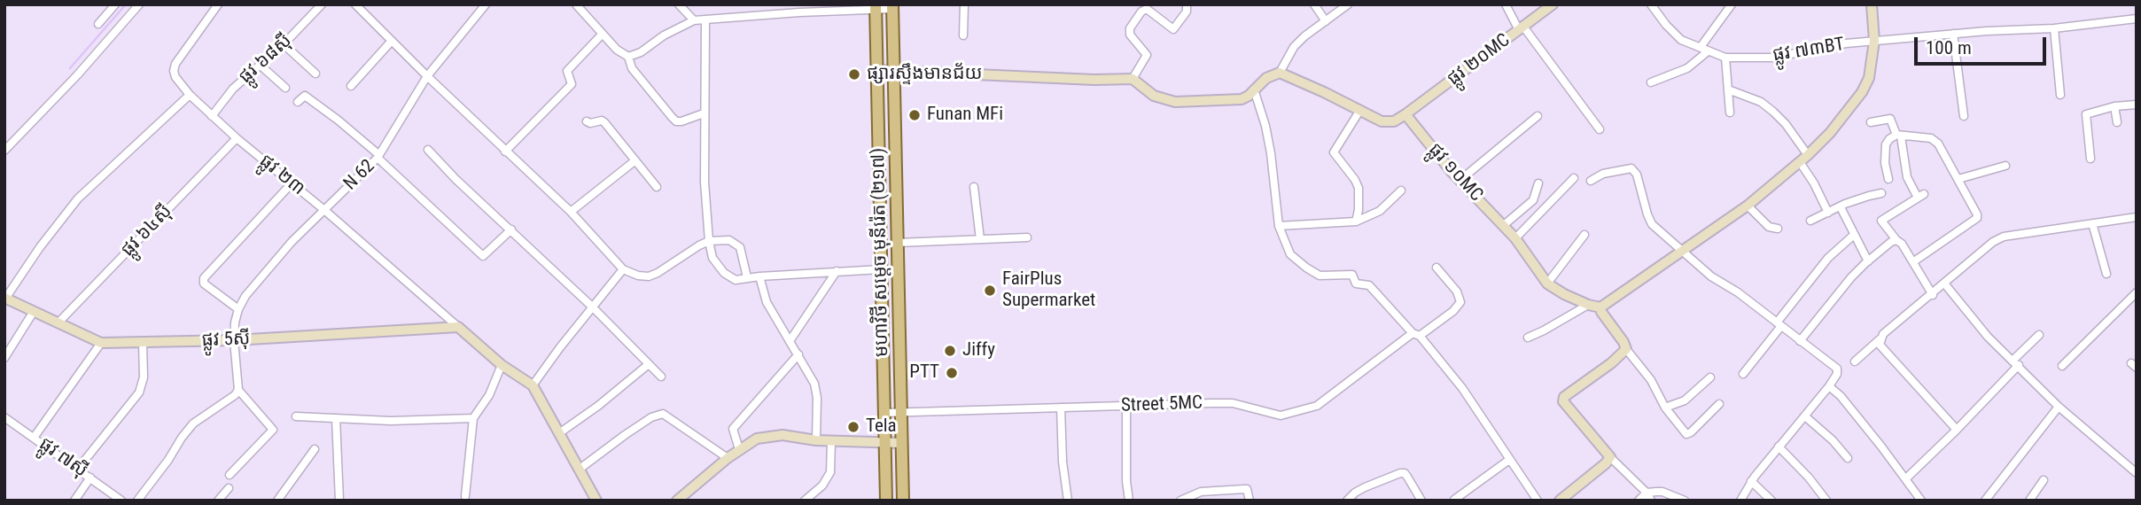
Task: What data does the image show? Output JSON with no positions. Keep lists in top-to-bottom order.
{
  "streets": {
    "main road": ["មហាវិថី សម្តេច មុនីរ៉េត (២១៧)"],
    "street": [
      "ផ្លូវ ៧៣BT",
      "ផ្លូវ ៦៨ស៊ី",
      "ផ្លូវ ២០MC",
      "ផ្លូវ ១០MC",
      "ផ្លូវ ២៣",
      "N 62",
      "ផ្លូវ ៦៤ស៊ី",
      "ផ្លូវ 5ស៊ី",
      "Street 5MC",
      "ផ្លូវ ៧ស៊ី"
    ]
  },
  "crossings": [
    ["ផ្លូវ ៦៨ស៊ី", "ផ្លូវ ២៣"],
    ["ផ្លូវ ២០MC", "ផ្លូវ ១០MC"],
    ["ផ្លូវ ២៣", "N 62"],
    ["ផ្លូវ ២៣", "ផ្លូវ ៦៤ស៊ី"],
    ["ផ្លូវ ២៣", "ផ្លូវ 5ស៊ី"],
    ["N 62", "ផ្លូវ 5ស៊ី"],
    ["ផ្លូវ ៦៤ស៊ី", "ផ្លូវ 5ស៊ី"],
    ["មហាវិថី សម្តេច មុនីរ៉េត (២១៧)", "Street 5MC"]
  ],
  "places": [
    "ផ្សារស្ទឹងមានជ័យ",
    "Funan MFi",
    "FairPlus Supermarket",
    "Jiffy",
    "PTT",
    "Tela"
  ],
  "scale_bar": "100 m"
}
